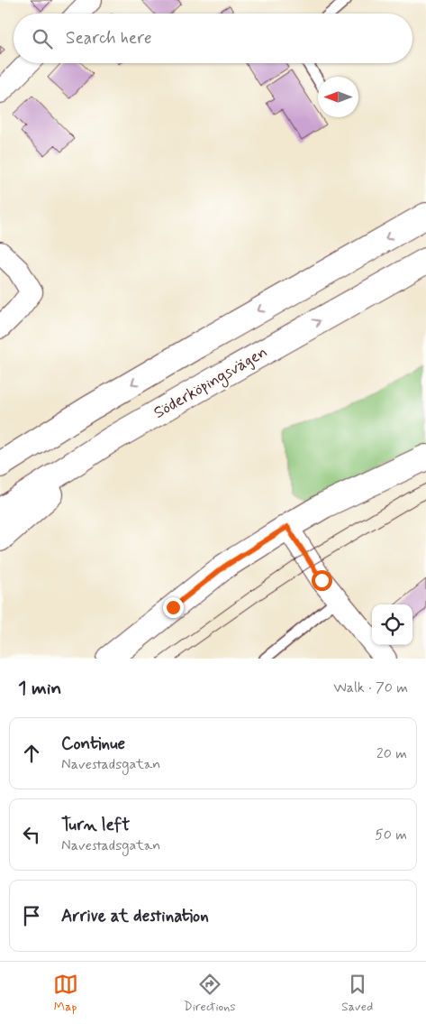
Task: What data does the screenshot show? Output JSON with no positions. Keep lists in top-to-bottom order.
{
  "streets": {
    "main road": ["Söderköpingsvägen"]
  },
  "north": "left",
  "page": {
    "search": "Search here",
    "heading": ["1 min", "Walk · 70 m"],
    "list": [
      ["Continue", "Navestadsgatan", "20 m"],
      ["Turn left", "Navestadsgatan", "50 m"],
      "Arrive at destination"
    ],
    "nav": ["Map", "Directions", "Saved"]
  }
}
